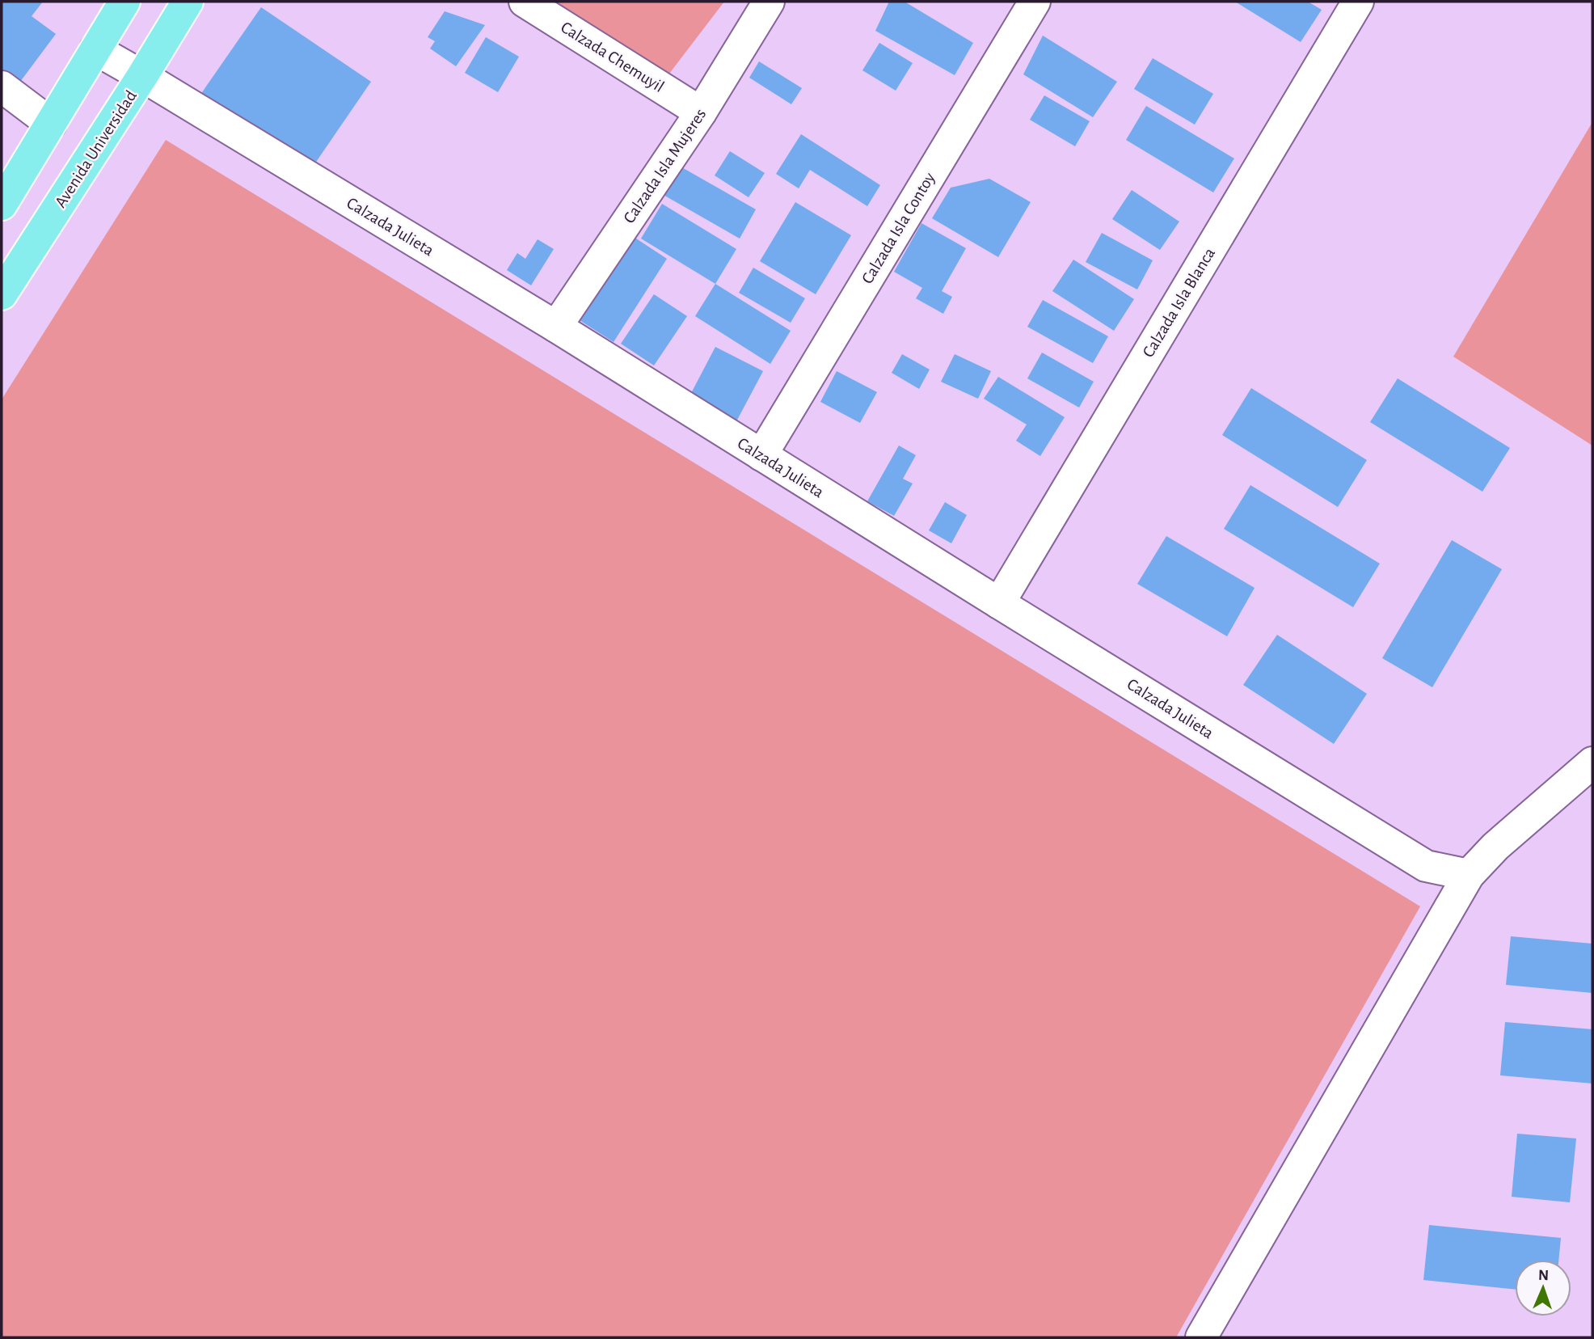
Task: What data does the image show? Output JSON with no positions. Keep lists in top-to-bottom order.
{
  "streets": {
    "main road": ["Avenida Universidad"],
    "street": [
      "Calzada Chemuyil",
      "Calzada Isla Mujeres",
      "Calzada Julieta",
      "Calzada Isla Contoy",
      "Calzada Isla Blanca"
    ]
  },
  "crossings": [
    ["Calzada Chemuyil", "Calzada Isla Mujeres"],
    ["Avenida Universidad", "Calzada Julieta"],
    ["Calzada Isla Mujeres", "Calzada Julieta"],
    ["Calzada Julieta", "Calzada Isla Contoy"],
    ["Calzada Julieta", "Calzada Isla Blanca"]
  ],
  "north": "top"
}
